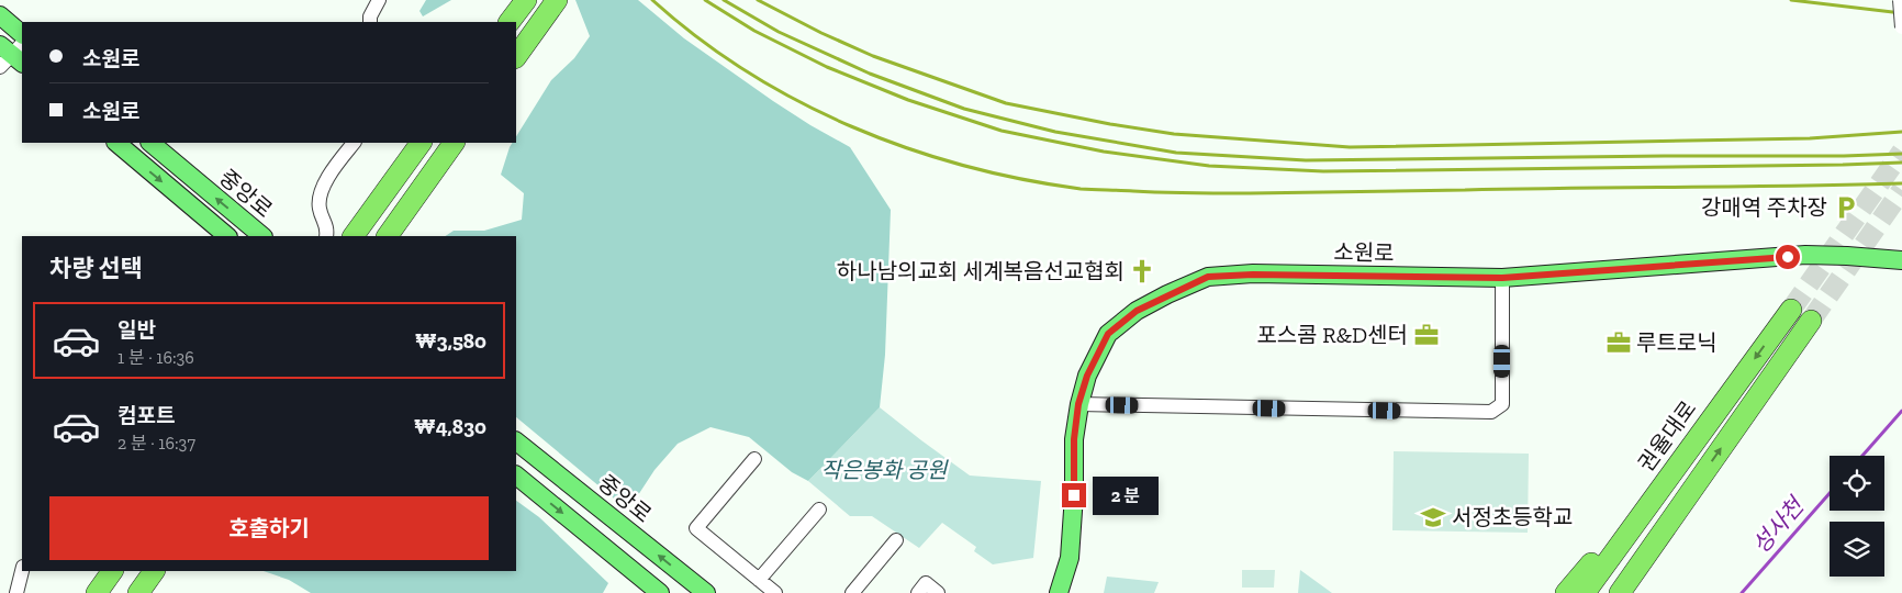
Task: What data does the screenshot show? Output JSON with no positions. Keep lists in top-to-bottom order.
{
  "streets": {
    "highway": ["권율대로"],
    "main road": ["중앙로", "소원로"]
  },
  "water": ["성사천"],
  "parks": ["작은봉화 공원"],
  "places": {
    "parking": ["강매역 주차장"],
    "church": ["하나남의교회 세계복음선교협회"],
    "office": ["포스콤 R&D센터", "루트로닉"],
    "school or university": ["서정초등학교"]
  },
  "page": {
    "banner": ["소원로", "소원로"],
    "heading": "차량 선택",
    "list": [
      {
        "name": "일반",
        "note": "1 분 · 16:36",
        "value": "₩3,580"
      },
      {
        "name": "컴포트",
        "note": "2 분 · 16:37",
        "value": "₩4,830"
      }
    ],
    "bubble": "2 분",
    "buttons": "호출하기"
  }
}
